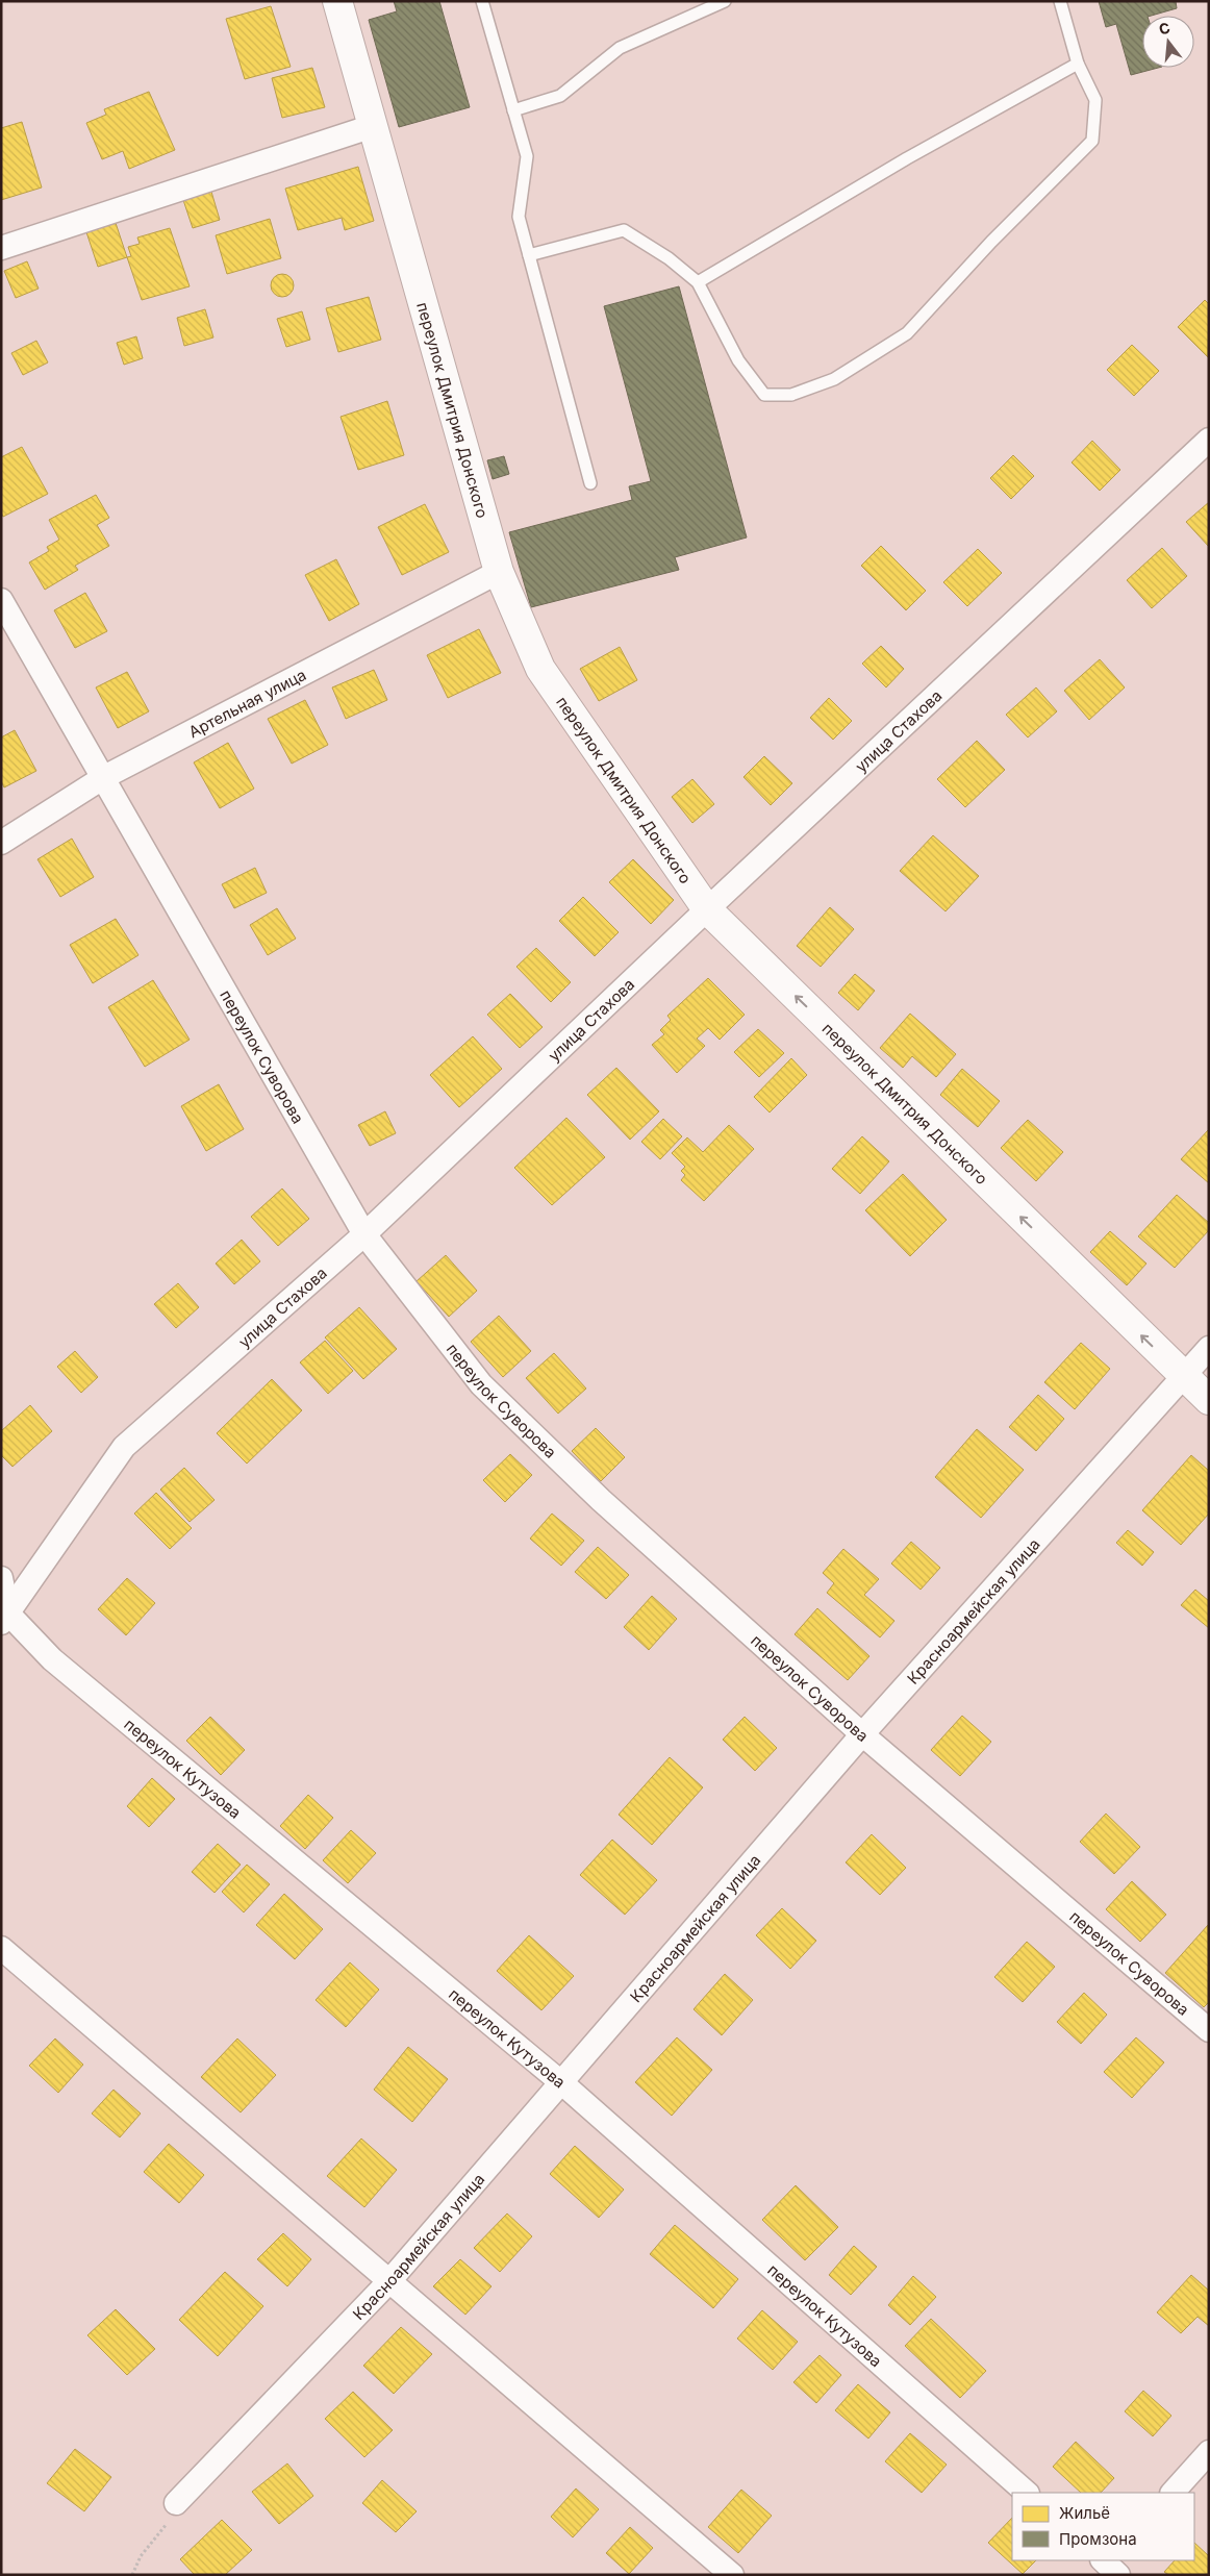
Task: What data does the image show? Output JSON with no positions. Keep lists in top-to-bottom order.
{
  "streets": {
    "street": [
      "переулок Дмитрия Донского",
      "Артельная улица",
      "улица Стахова",
      "переулок Суворова",
      "Красноармейская улица",
      "переулок Кутузова"
    ]
  },
  "crossings": [
    ["переулок Дмитрия Донского", "Артельная улица"],
    ["переулок Дмитрия Донского", "улица Стахова"],
    ["переулок Дмитрия Донского", "Красноармейская улица"],
    ["Артельная улица", "переулок Суворова"],
    ["улица Стахова", "переулок Суворова"],
    ["улица Стахова", "переулок Кутузова"],
    ["переулок Суворова", "Красноармейская улица"],
    ["Красноармейская улица", "переулок Кутузова"]
  ],
  "one_way": ["переулок Дмитрия Донского"],
  "legend": ["Жильё", "Промзона"],
  "north": "top"
}
